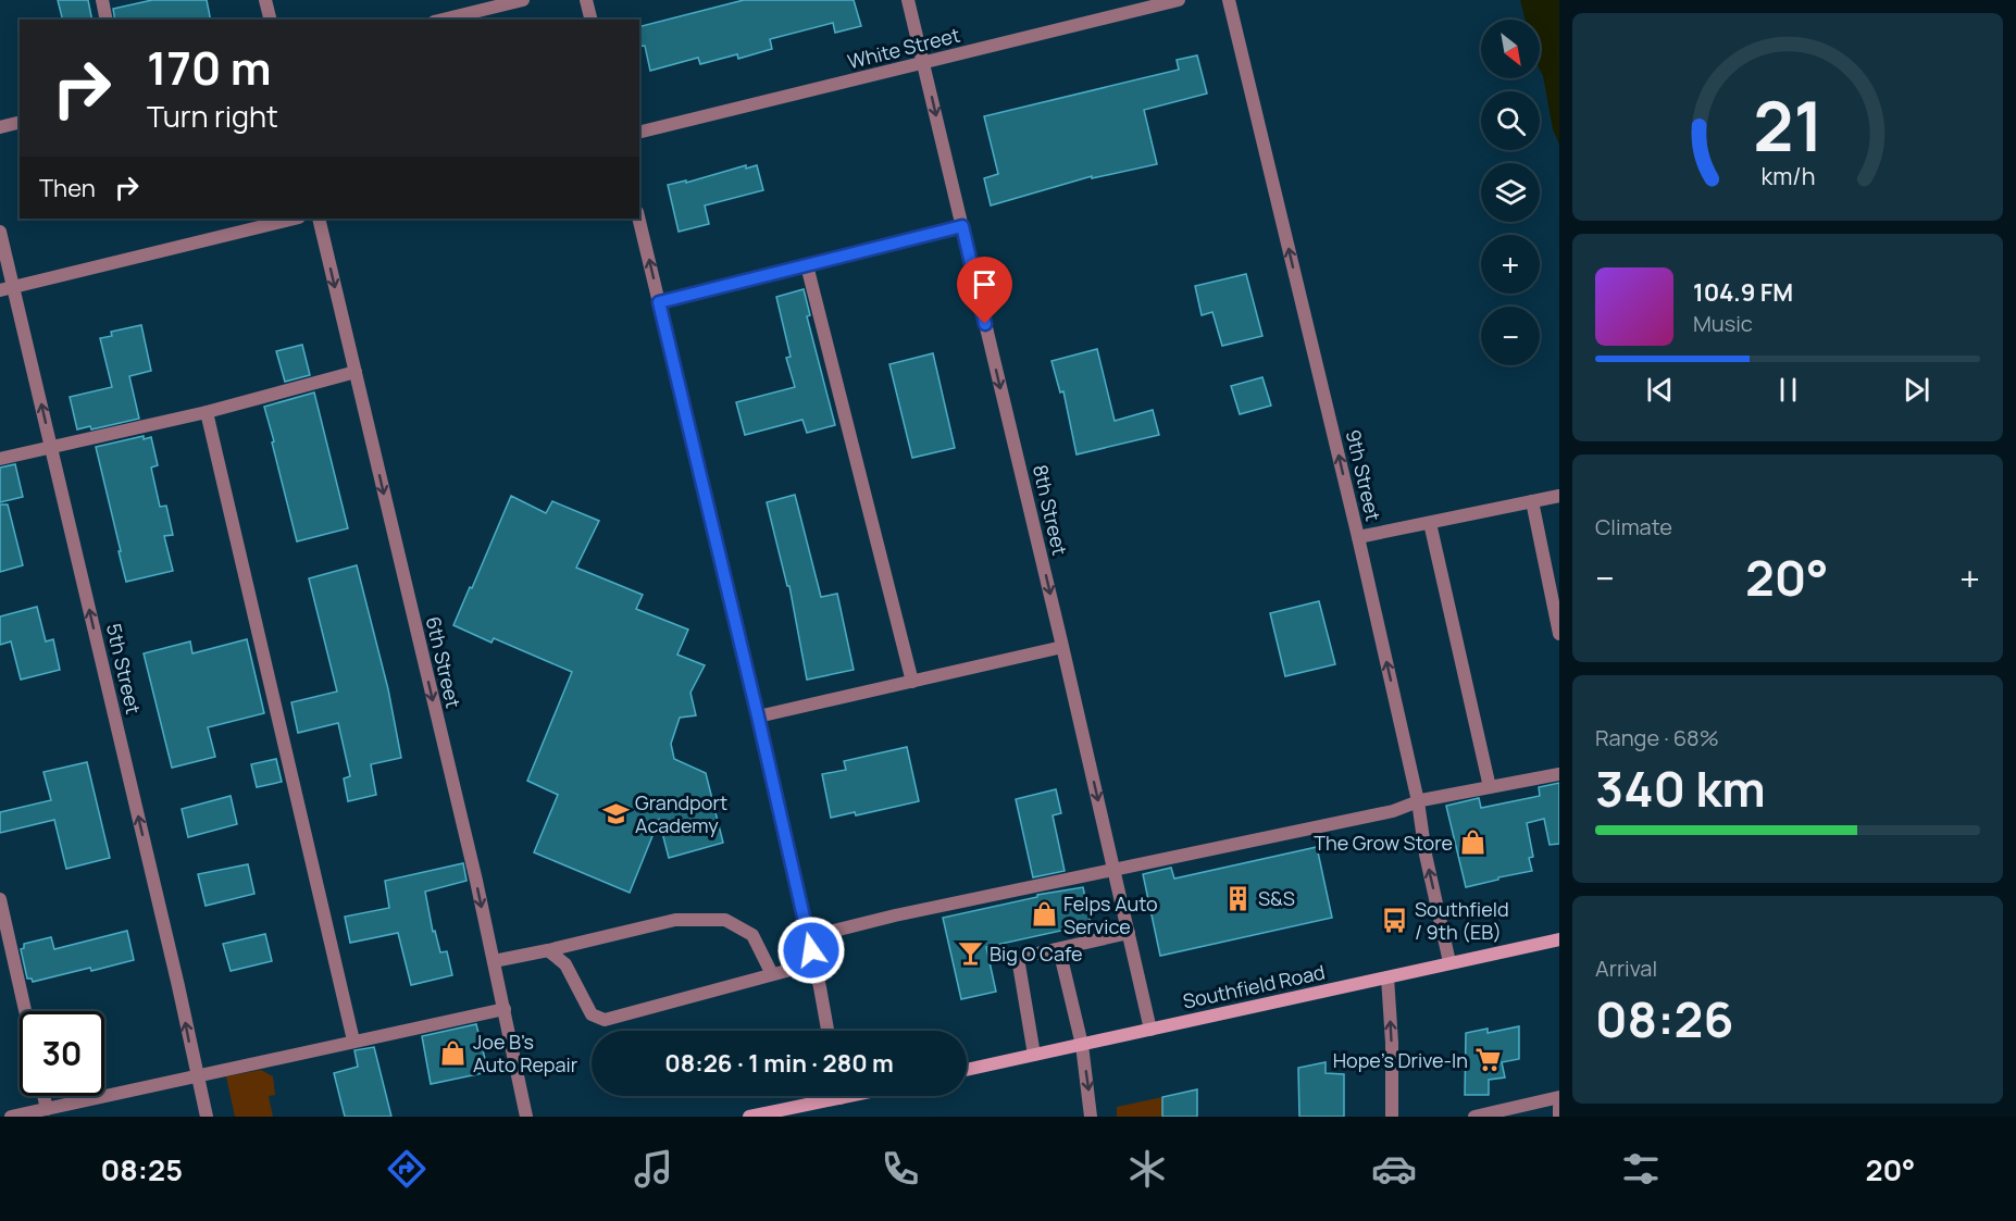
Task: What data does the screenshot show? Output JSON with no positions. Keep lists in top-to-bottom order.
{
  "streets": {
    "main road": ["Southfield Road"],
    "street": [
      "White Street",
      "9th Street",
      "8th Street",
      "6th Street",
      "5th Street"
    ]
  },
  "crossings": [
    ["White Street", "8th Street"],
    ["9th Street", "Southfield Road"],
    ["8th Street", "Southfield Road"]
  ],
  "one_way": [
    "9th Street",
    "8th Street",
    "6th Street",
    "5th Street"
  ],
  "places": {
    "school or university": ["Grandport Academy"],
    "shop": ["The Grow Store", "Felps Auto Service", "Joe B's Auto Repair"],
    "building": ["S&S"],
    "bus stop": ["Southfield / 9th (EB)"],
    "bar": ["Big O Cafe"],
    "supermarket": ["Hope's Drive-In"]
  },
  "north": "bottom right",
  "page": {
    "map_buttons": ["+", "−"],
    "turn": ["170 m", "Turn right"],
    "then": "Then",
    "song": ["104.9 FM", "Music"],
    "tile": [
      "Climate",
      ["Range · 68%", "340 km"],
      ["Arrival", "08:26"]
    ],
    "heat": ["−", "20°", "+"],
    "limit": "30",
    "trip": "08:26 · 1 min · 280 m",
    "tabs": ["08:25", "20°"],
    "gauge": ["21", "km/h"]
  }
}
